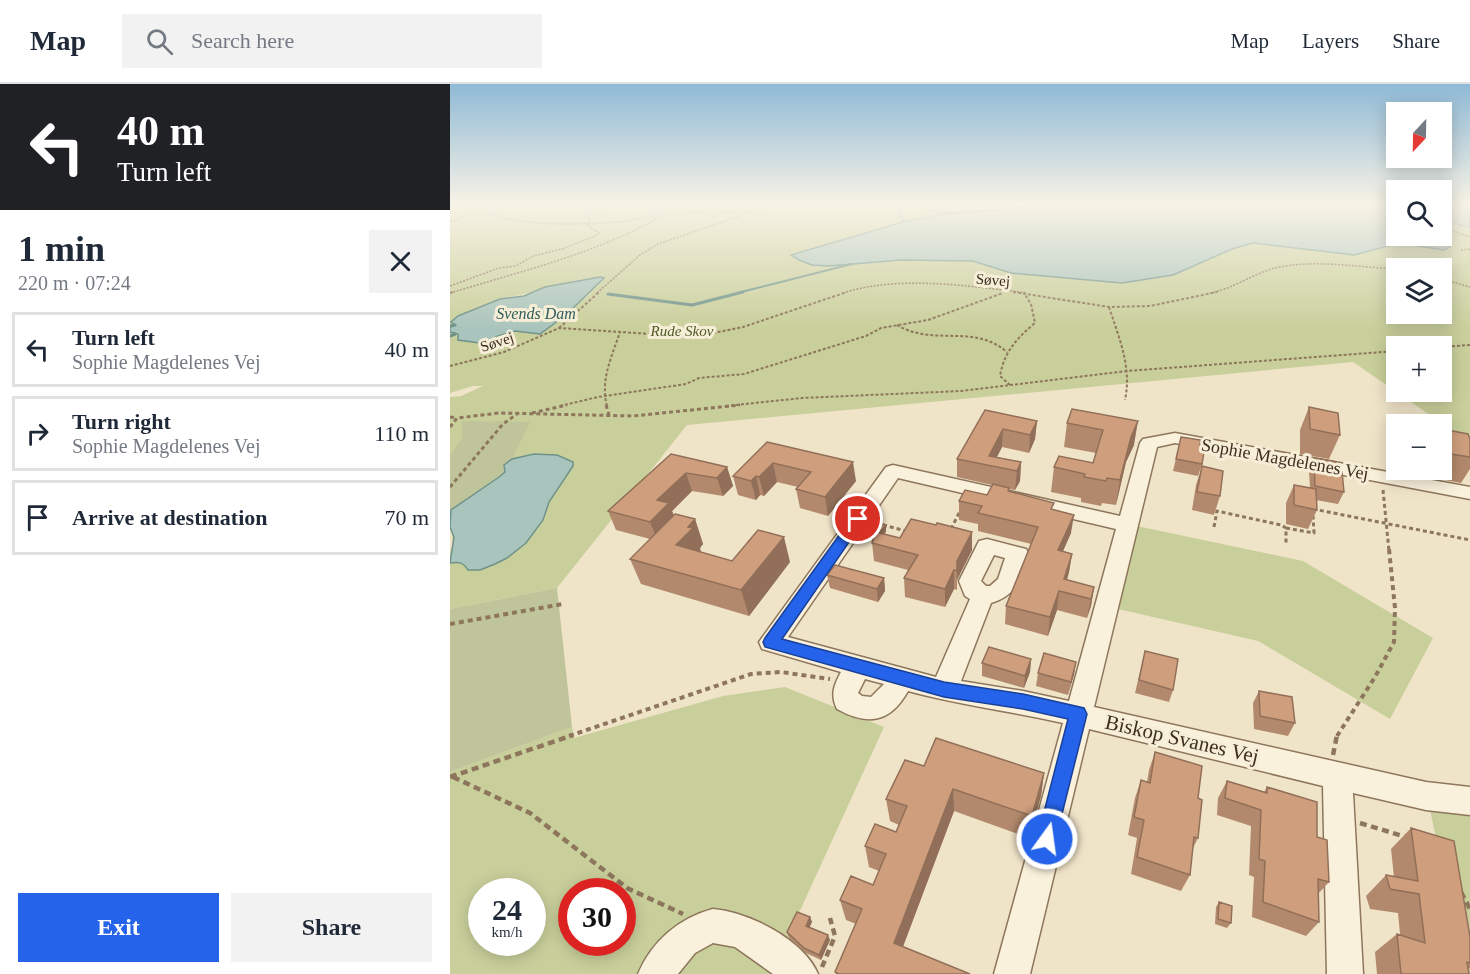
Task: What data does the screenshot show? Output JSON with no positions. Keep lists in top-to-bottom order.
{
  "streets": {
    "street": ["Sophie Magdelenes Vej", "Biskop Svanes Vej"],
    "path": ["Søvej"]
  },
  "crossings": [
    ["Sophie Magdelenes Vej", "Biskop Svanes Vej"]
  ],
  "water": ["Svends Dam"],
  "parks": ["Rude Skov"],
  "north": "bottom",
  "page": {
    "header": "Map",
    "search": "Search here",
    "nav": ["Map", "Layers", "Share"],
    "turn": ["40 m", "Turn left"],
    "map_buttons": ["+", "−"],
    "heading": ["1 min", "220 m · 07:24"],
    "list": [
      {
        "name": "Turn left",
        "note": "Sophie Magdelenes Vej",
        "value": "40 m"
      },
      {
        "name": "Turn right",
        "note": "Sophie Magdelenes Vej",
        "value": "110 m"
      },
      {
        "name": "Arrive at destination",
        "value": "70 m"
      }
    ],
    "speed": "24 km/h",
    "limit": "30",
    "buttons": ["Exit", "Share"]
  }
}
